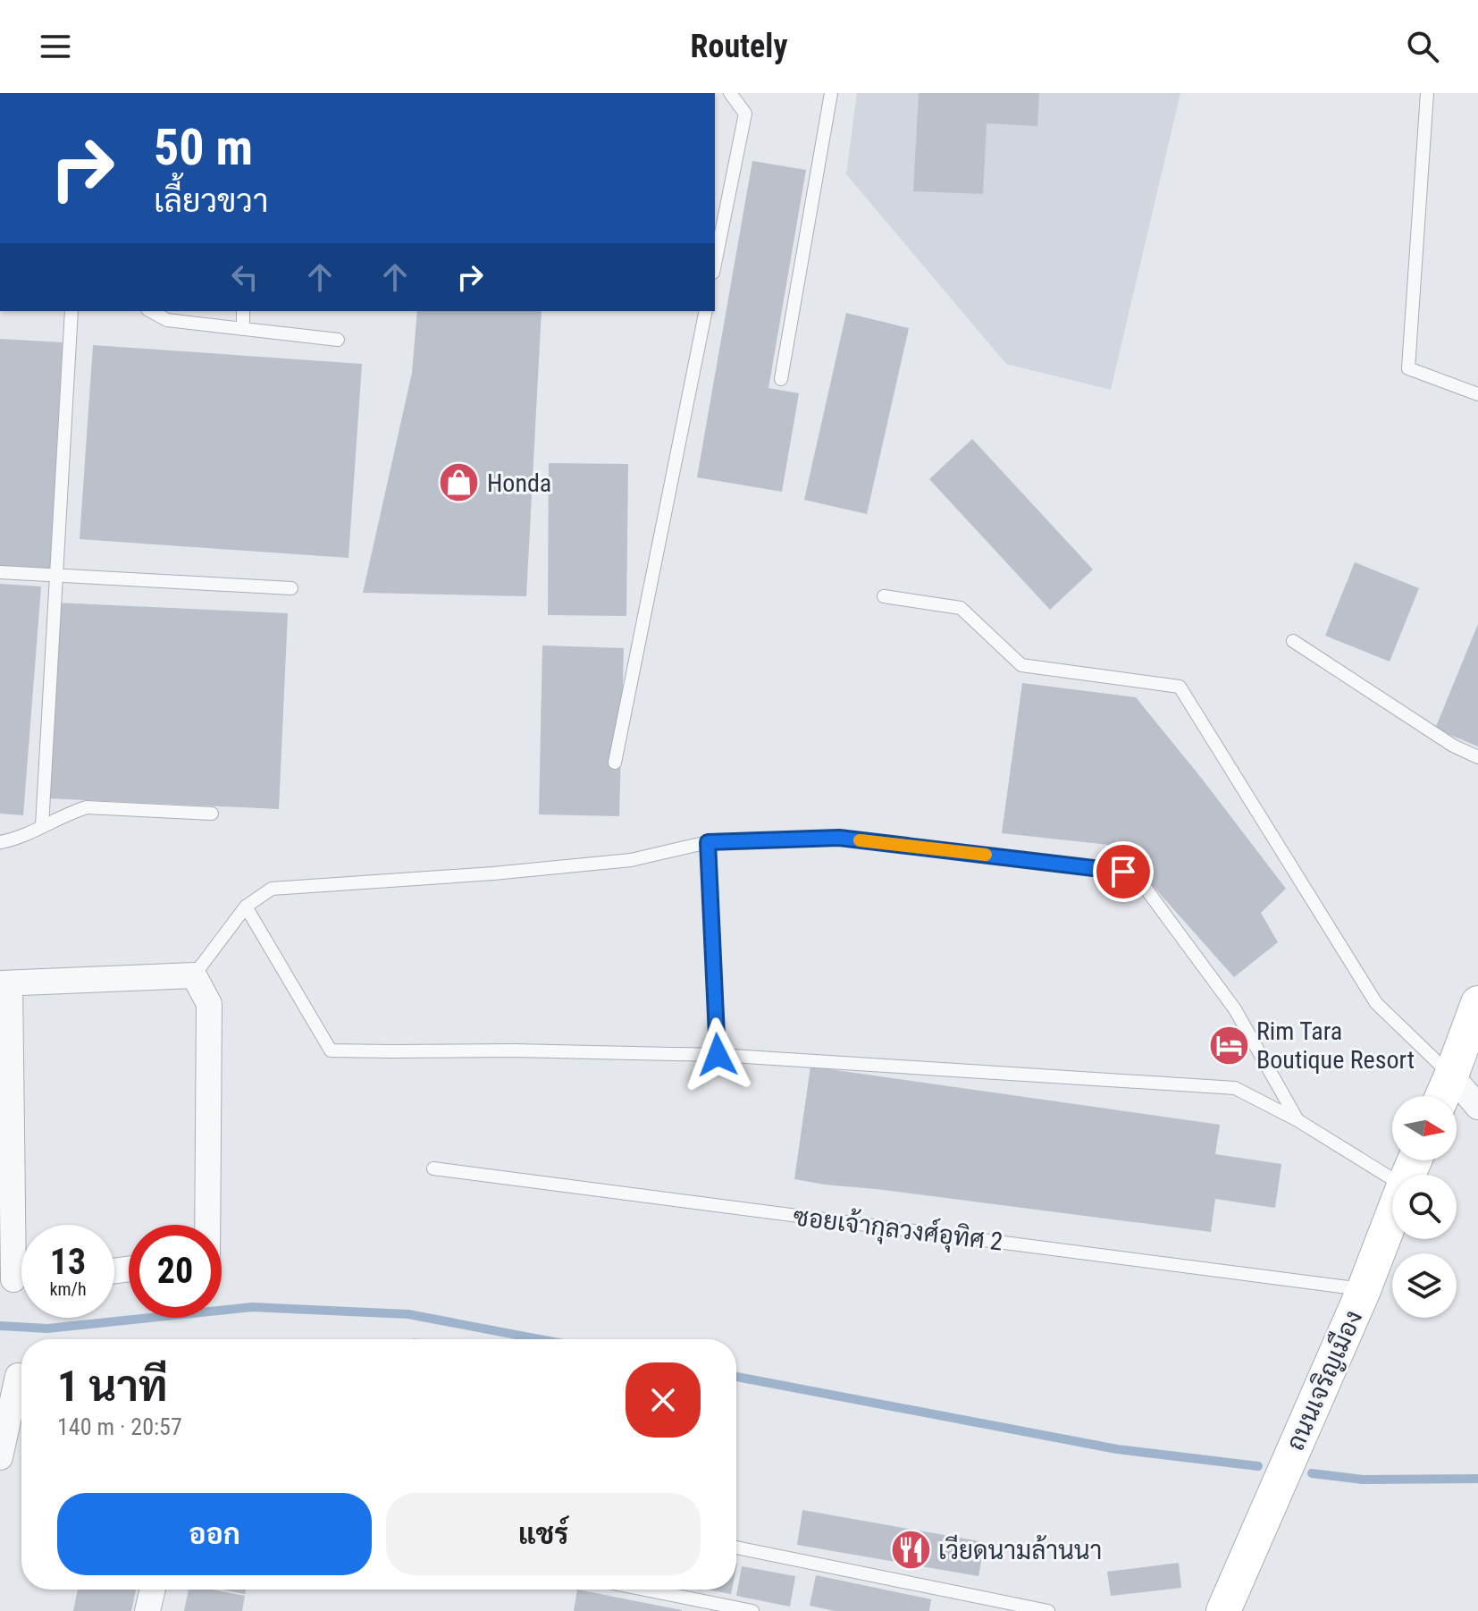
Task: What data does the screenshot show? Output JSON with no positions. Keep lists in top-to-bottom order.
{
  "streets": {
    "main road": ["ถนนเจริญเมือง"],
    "lane": ["ซอยเจ้ากุลวงศ์อุทิศ 2"]
  },
  "crossings": [
    ["ซอยเจ้ากุลวงศ์อุทิศ 2", "ถนนเจริญเมือง"]
  ],
  "places": {
    "shop": ["Honda"],
    "hotel": ["Rim Tara Boutique Resort"],
    "restaurant": ["เวียดนามล้านนา"]
  },
  "north": "right",
  "page": {
    "header": "Routely",
    "turn": ["50 m", "เลี้ยวขวา"],
    "speed": "13 km/h",
    "limit": "20",
    "heading": ["1 นาที", "140 m · 20:57"],
    "buttons": ["ออก", "แชร์"]
  }
}
